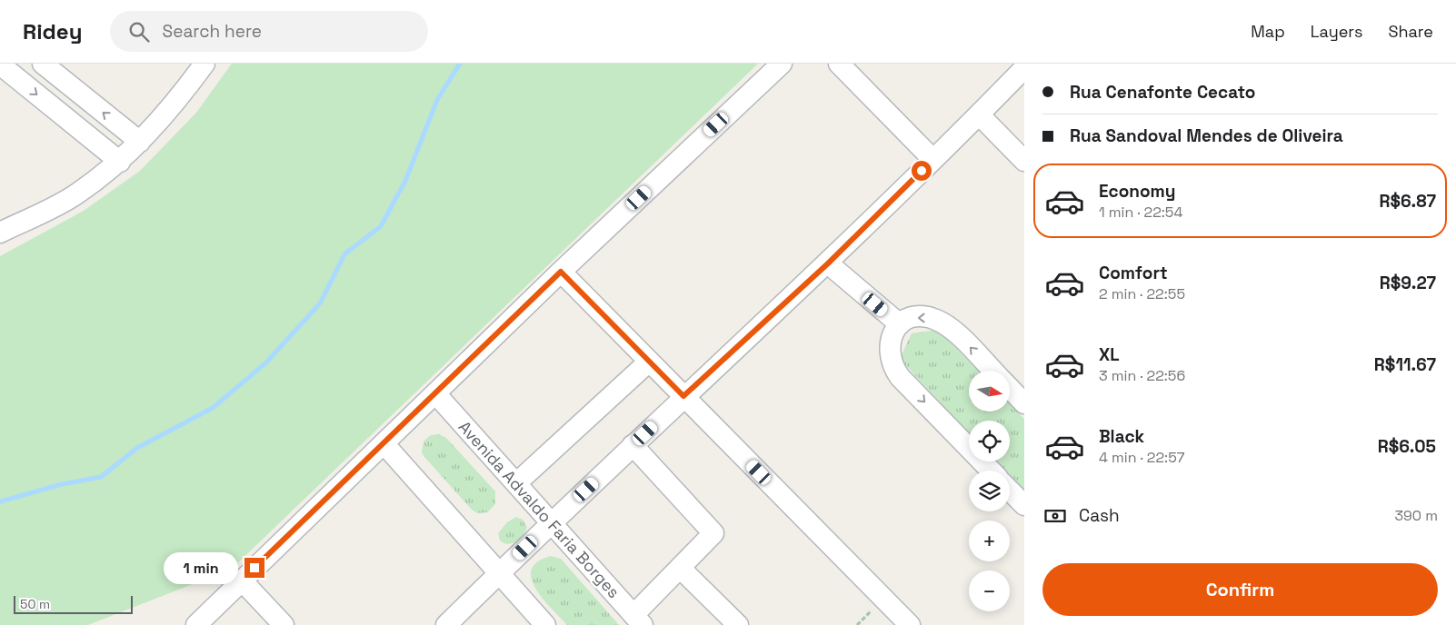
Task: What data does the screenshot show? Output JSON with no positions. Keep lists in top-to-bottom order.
{
  "streets": {
    "street": ["Avenida Advaldo Faria Borges"]
  },
  "scale_bar": "50 m",
  "north": "right",
  "page": {
    "header": "Ridey",
    "search": "Search here",
    "nav": ["Map", "Layers", "Share"],
    "banner": ["Rua Cenafonte Cecato", "Rua Sandoval Mendes de Oliveira"],
    "list": [
      {
        "name": "Economy",
        "note": "1 min · 22:54",
        "value": "R$6.87"
      },
      {
        "name": "Comfort",
        "note": "2 min · 22:55",
        "value": "R$9.27"
      },
      {
        "name": "XL",
        "note": "3 min · 22:56",
        "value": "R$11.67"
      },
      {
        "name": "Black",
        "note": "4 min · 22:57",
        "value": "R$6.05"
      }
    ],
    "map_buttons": ["+", "−"],
    "pay": ["Cash", "390 m"],
    "bubble": "1 min",
    "buttons": "Confirm",
    "scale": "50 m"
  }
}
